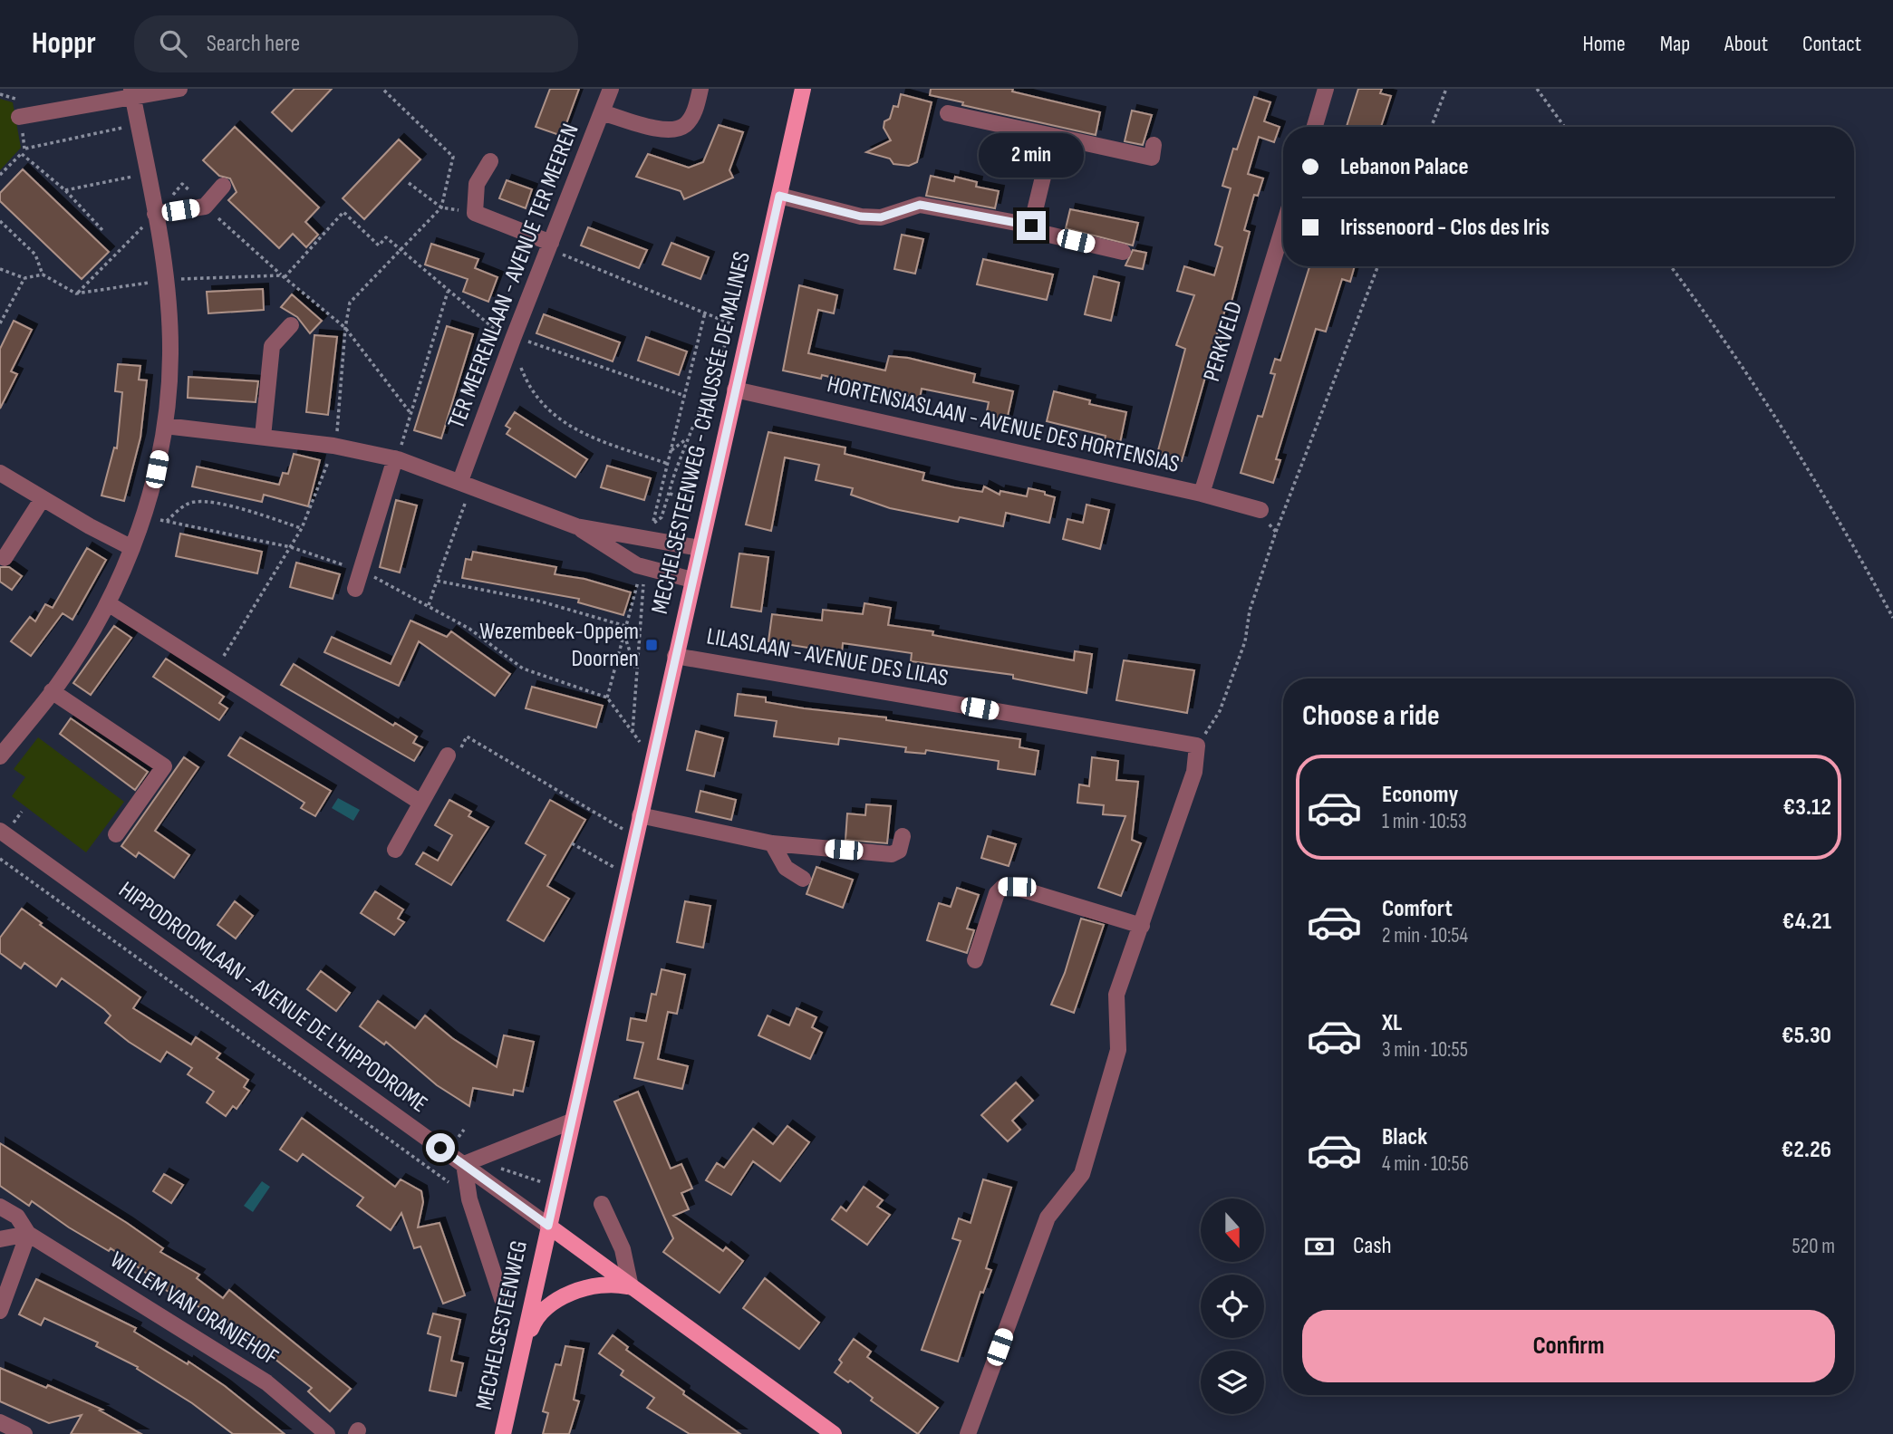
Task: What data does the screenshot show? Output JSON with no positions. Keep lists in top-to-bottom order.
{
  "streets": {
    "main road": ["MECHELSESTEENWEG - CHAUSSÉE DE MALINES", "MECHELSESTEENWEG"],
    "street": [
      "TER MEERENLAAN - AVENUE TER MEEREN",
      "PERKVELD",
      "HORTENSIASLAAN - AVENUE DES HORTENSIAS",
      "LILASLAAN - AVENUE DES LILAS",
      "HIPPODROOMLAAN - AVENUE DE L'HIPPODROME",
      "WILLEM VAN ORANJEHOF"
    ]
  },
  "crossings": [
    ["PERKVELD", "HORTENSIASLAAN - AVENUE DES HORTENSIAS"],
    ["HORTENSIASLAAN - AVENUE DES HORTENSIAS", "MECHELSESTEENWEG - CHAUSSÉE DE MALINES"],
    ["MECHELSESTEENWEG - CHAUSSÉE DE MALINES", "LILASLAAN - AVENUE DES LILAS"],
    ["MECHELSESTEENWEG - CHAUSSÉE DE MALINES", "HIPPODROOMLAAN - AVENUE DE L'HIPPODROME"],
    ["MECHELSESTEENWEG - CHAUSSÉE DE MALINES", "MECHELSESTEENWEG"],
    ["HIPPODROOMLAAN - AVENUE DE L'HIPPODROME", "MECHELSESTEENWEG"]
  ],
  "places": {
    "transit": ["Wezembeek-Oppem Doornen"]
  },
  "north": "bottom",
  "page": {
    "header": "Hoppr",
    "search": "Search here",
    "nav": [
      "Home",
      "Map",
      "About",
      "Contact"
    ],
    "banner": ["Lebanon Palace", "Irissenoord - Clos des Iris"],
    "bubble": "2 min",
    "heading": "Choose a ride",
    "list": [
      {
        "name": "Economy",
        "note": "1 min · 10:53",
        "value": "€3.12"
      },
      {
        "name": "Comfort",
        "note": "2 min · 10:54",
        "value": "€4.21"
      },
      {
        "name": "XL",
        "note": "3 min · 10:55",
        "value": "€5.30"
      },
      {
        "name": "Black",
        "note": "4 min · 10:56",
        "value": "€2.26"
      }
    ],
    "pay": ["Cash", "520 m"],
    "buttons": "Confirm"
  }
}
